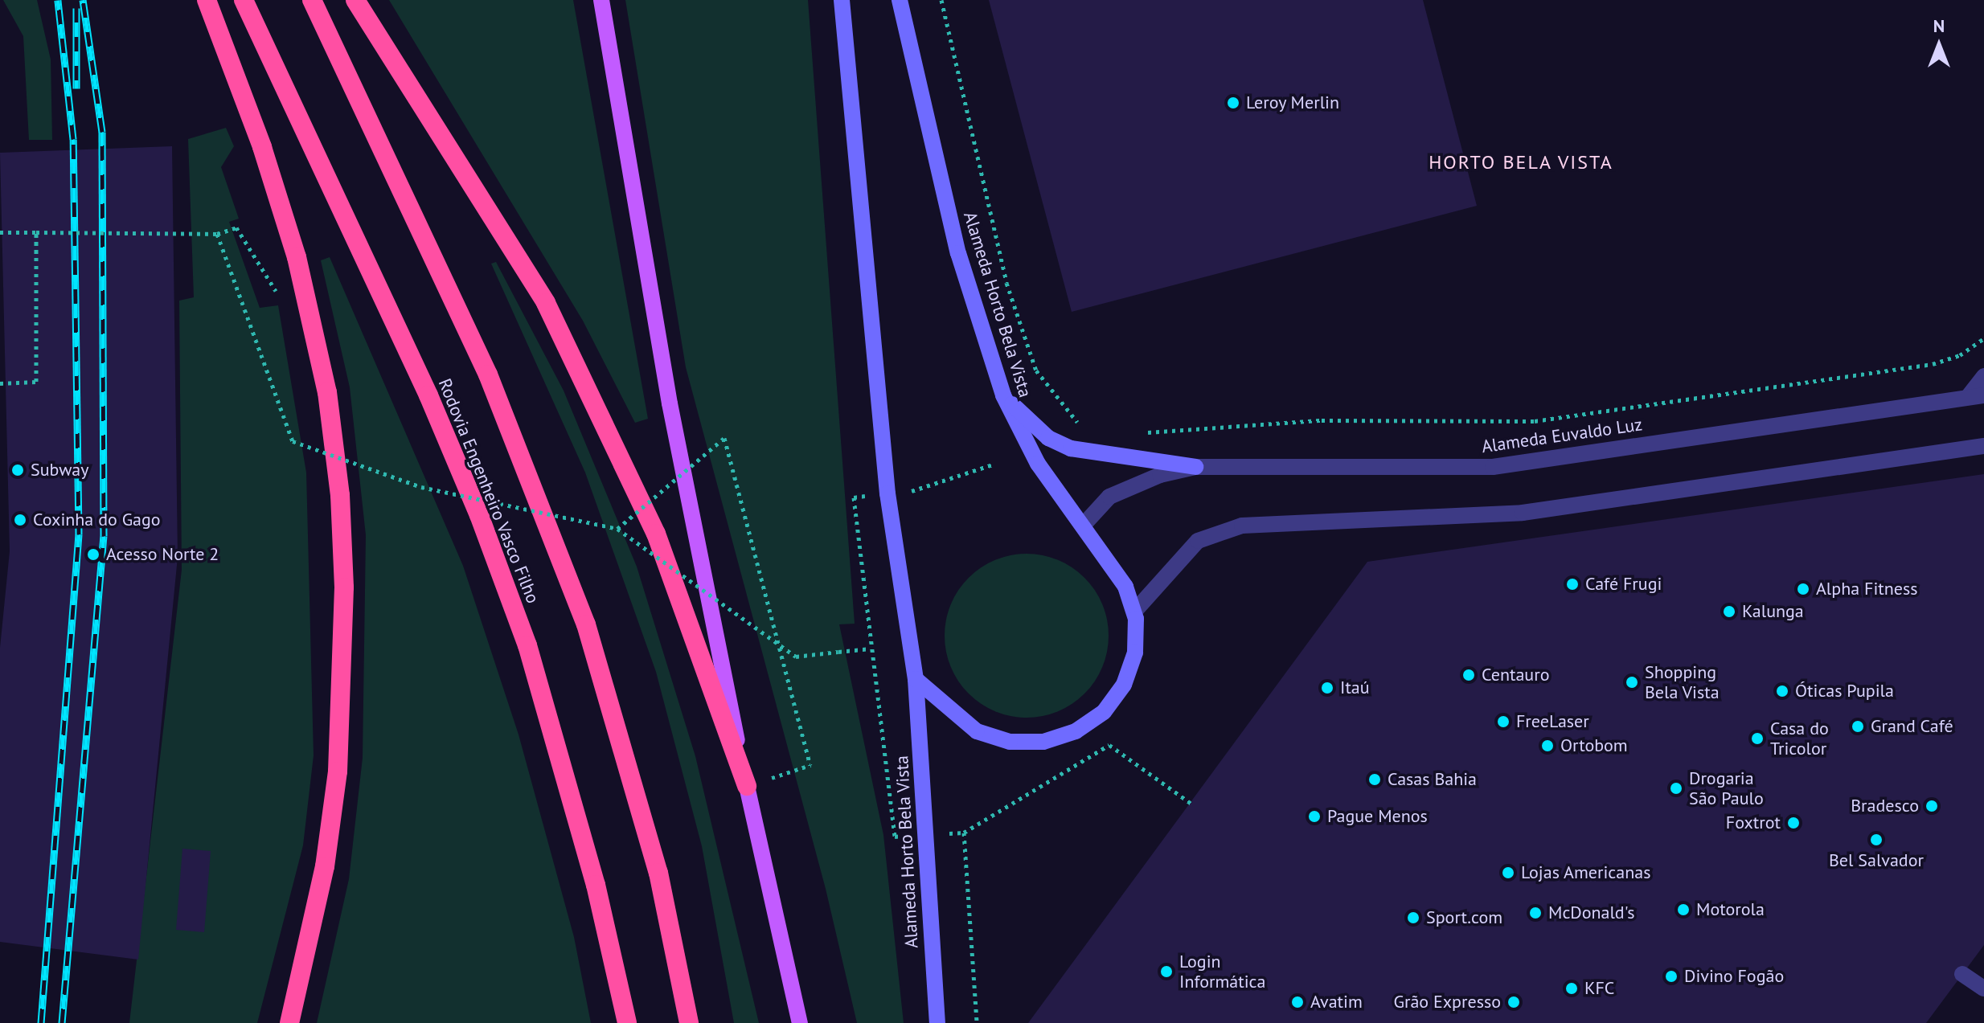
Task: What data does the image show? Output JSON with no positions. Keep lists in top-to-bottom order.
{
  "streets": {
    "highway": ["Rodovia Engenheiro Vasco Filho"],
    "street": ["Alameda Horto Bela Vista", "Alameda Euvaldo Luz"]
  },
  "crossings": [
    ["Alameda Horto Bela Vista", "Alameda Euvaldo Luz"]
  ],
  "districts": ["HORTO BELA VISTA"],
  "places": [
    "Leroy Merlin",
    "Subway",
    "Coxinha do Gago",
    "Acesso Norte 2",
    "Café Frugi",
    "Alpha Fitness",
    "Kalunga",
    "Centauro",
    "Shopping Bela Vista",
    "Itaú",
    "Óticas Pupila",
    "FreeLaser",
    "Grand Café",
    "Casa do Tricolor",
    "Ortobom",
    "Casas Bahia",
    "Drogaria São Paulo",
    "Bradesco",
    "Pague Menos",
    "Foxtrot",
    "Bel Salvador",
    "Lojas Americanas",
    "Motorola",
    "McDonald's",
    "Sport.com",
    "Login Informática",
    "Divino Fogão",
    "KFC",
    "Avatim",
    "Grão Expresso"
  ],
  "north": "top"
}
